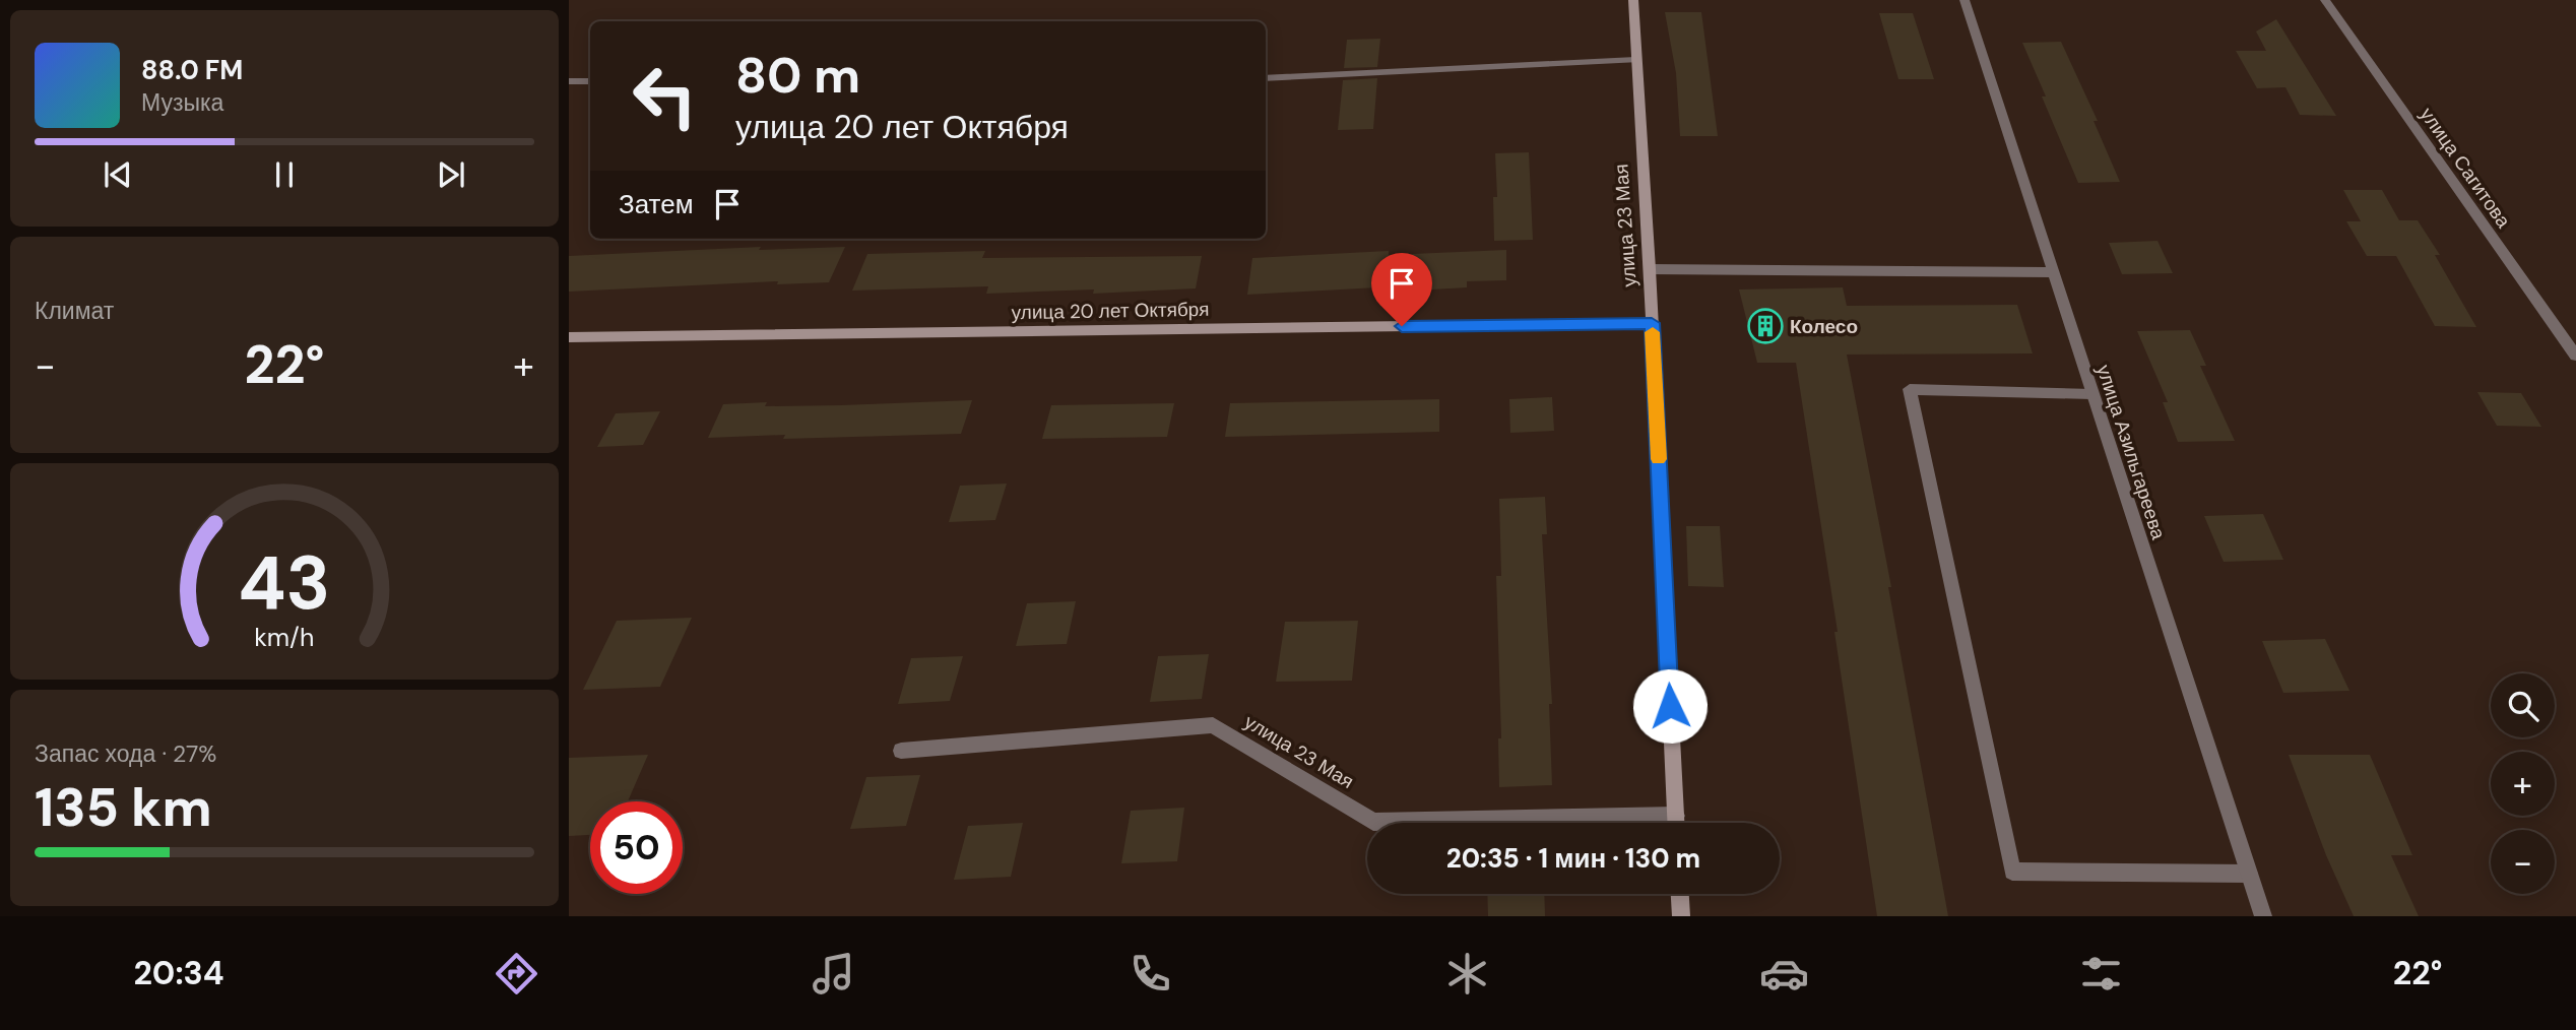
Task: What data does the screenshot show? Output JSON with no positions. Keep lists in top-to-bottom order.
{
  "streets": {
    "main road": ["улица 23 Мая", "улица 20 лет Октября"],
    "street": ["улица Сагитова", "улица Азильгареева"]
  },
  "crossings": [
    ["улица 23 Мая", "улица 20 лет Октября"]
  ],
  "places": {
    "building": ["Колесо"]
  },
  "page": {
    "turn": ["80 m", "улица 20 лет Октября"],
    "song": ["88.0 FM", "Музыка"],
    "then": "Затем",
    "tile": [
      "Климат",
      ["Запас хода · 27%", "135 km"]
    ],
    "heat": ["−", "22°", "+"],
    "map_buttons": ["+", "−"],
    "limit": "50",
    "trip": "20:35 · 1 мин · 130 m",
    "tabs": ["20:34", "22°"],
    "gauge": ["43", "km/h"]
  }
}
